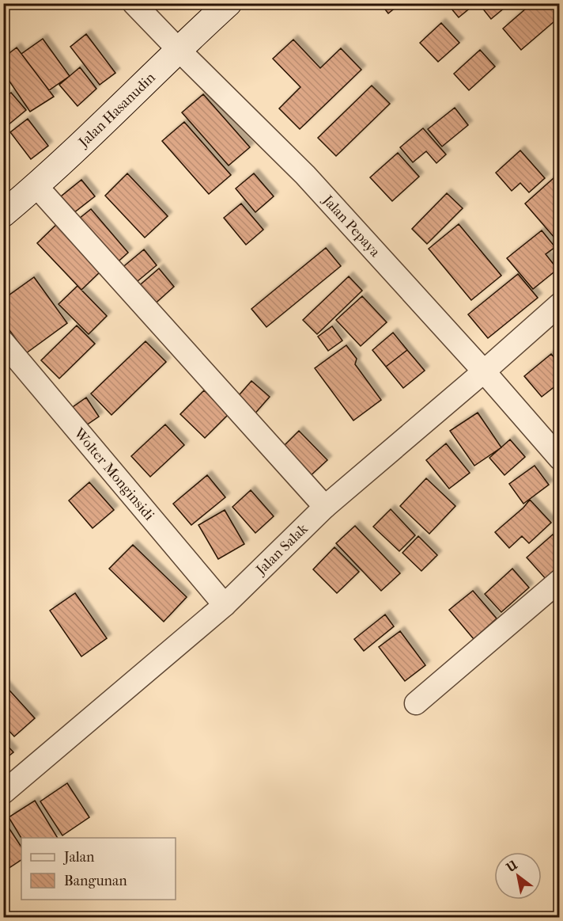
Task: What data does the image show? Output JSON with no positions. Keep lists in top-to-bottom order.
{
  "streets": {
    "main road": ["Jalan Hasanudin"],
    "street": ["Jalan Pepaya", "Wolter Monginsidi", "Jalan Salak"]
  },
  "crossings": [
    ["Jalan Hasanudin", "Jalan Pepaya"],
    ["Jalan Pepaya", "Jalan Salak"],
    ["Wolter Monginsidi", "Jalan Salak"]
  ],
  "legend": ["Jalan", "Bangunan"],
  "north": "top left"
}
